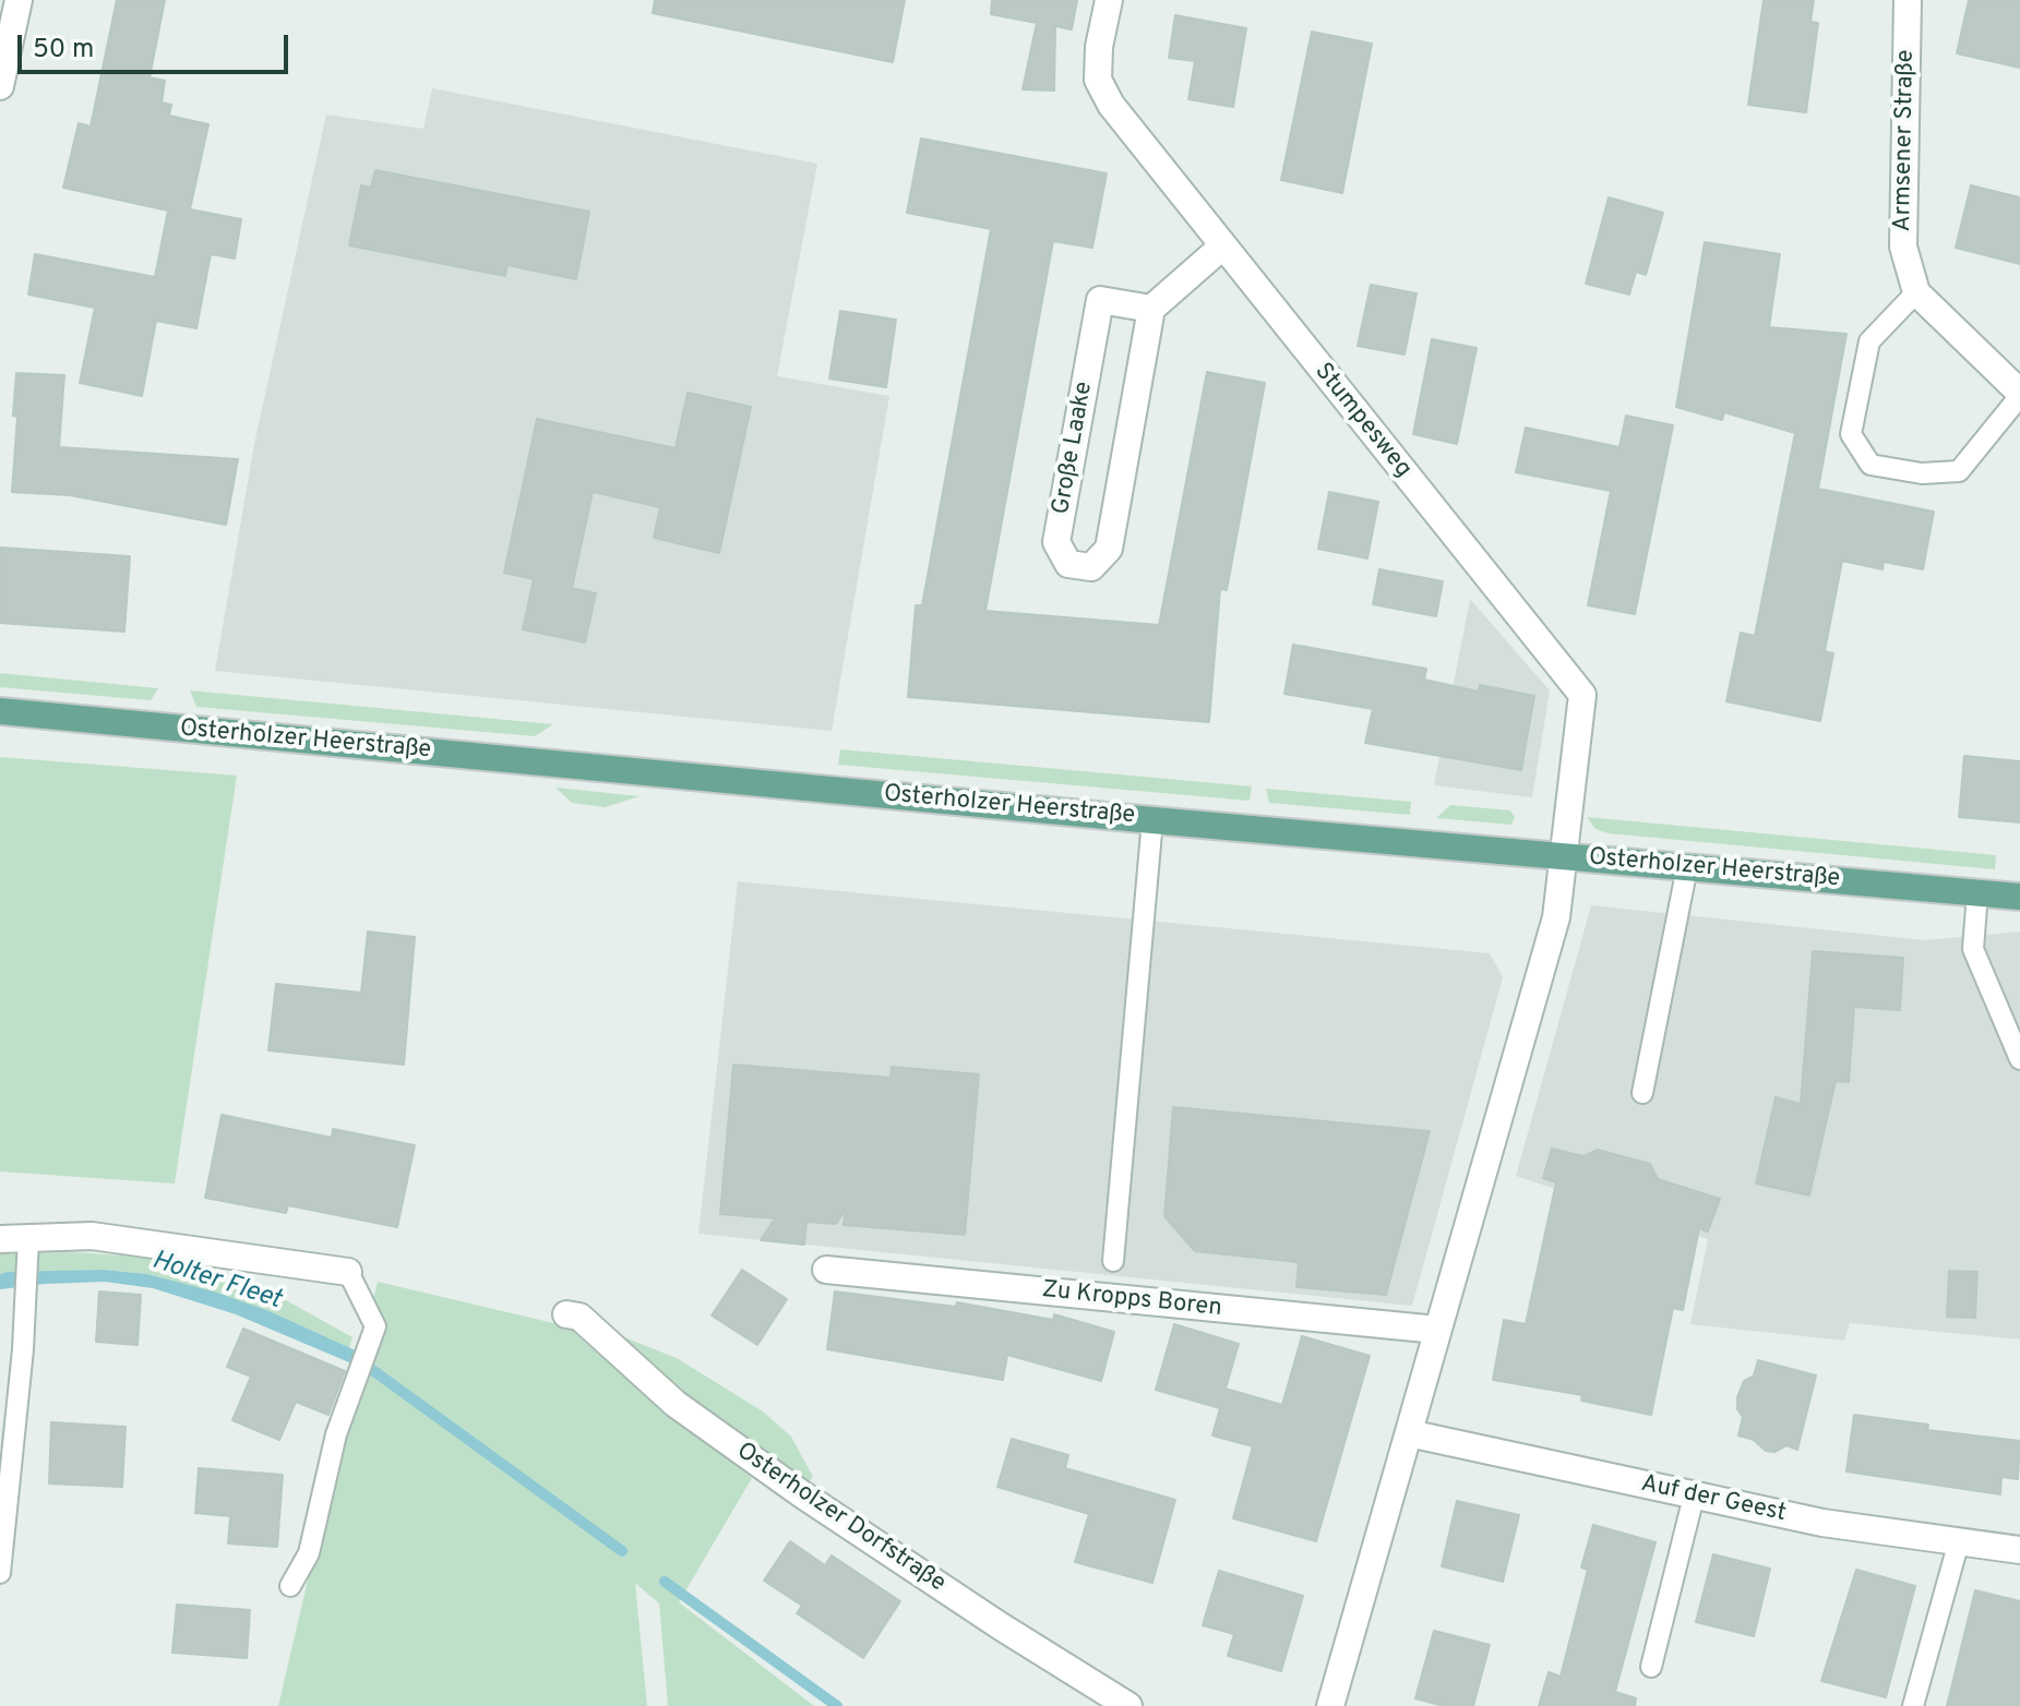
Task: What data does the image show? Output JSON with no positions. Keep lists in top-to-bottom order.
{
  "streets": {
    "main road": ["Osterholzer Heerstraße"],
    "street": [
      "Armsener Straße",
      "Stumpesweg",
      "Große Laake",
      "Zu Kropps Boren",
      "Auf der Geest",
      "Osterholzer Dorfstraße"
    ]
  },
  "crossings": [
    ["Stumpesweg", "Osterholzer Heerstraße"]
  ],
  "water": ["Holter Fleet"],
  "scale_bar": "50 m"
}
